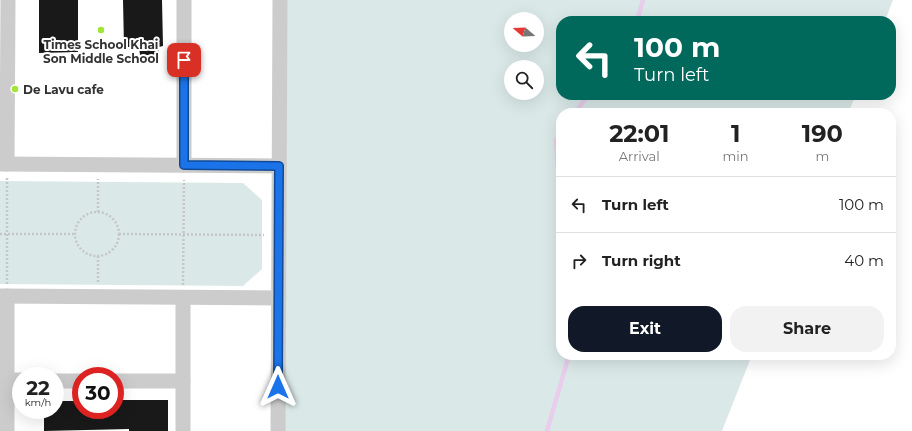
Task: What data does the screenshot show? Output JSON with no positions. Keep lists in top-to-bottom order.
{
  "places": ["Times School Khai Son Middle School", "De Lavu cafe"],
  "north": "left",
  "page": {
    "turn": ["100 m", "Turn left"],
    "eta": [
      "22:01",
      "Arrival",
      "1",
      "min",
      "190",
      "m"
    ],
    "list": [
      {
        "name": "Turn left",
        "value": "100 m"
      },
      {
        "name": "Turn right",
        "value": "40 m"
      }
    ],
    "buttons": ["Exit", "Share"],
    "speed": "22 km/h",
    "limit": "30"
  }
}
